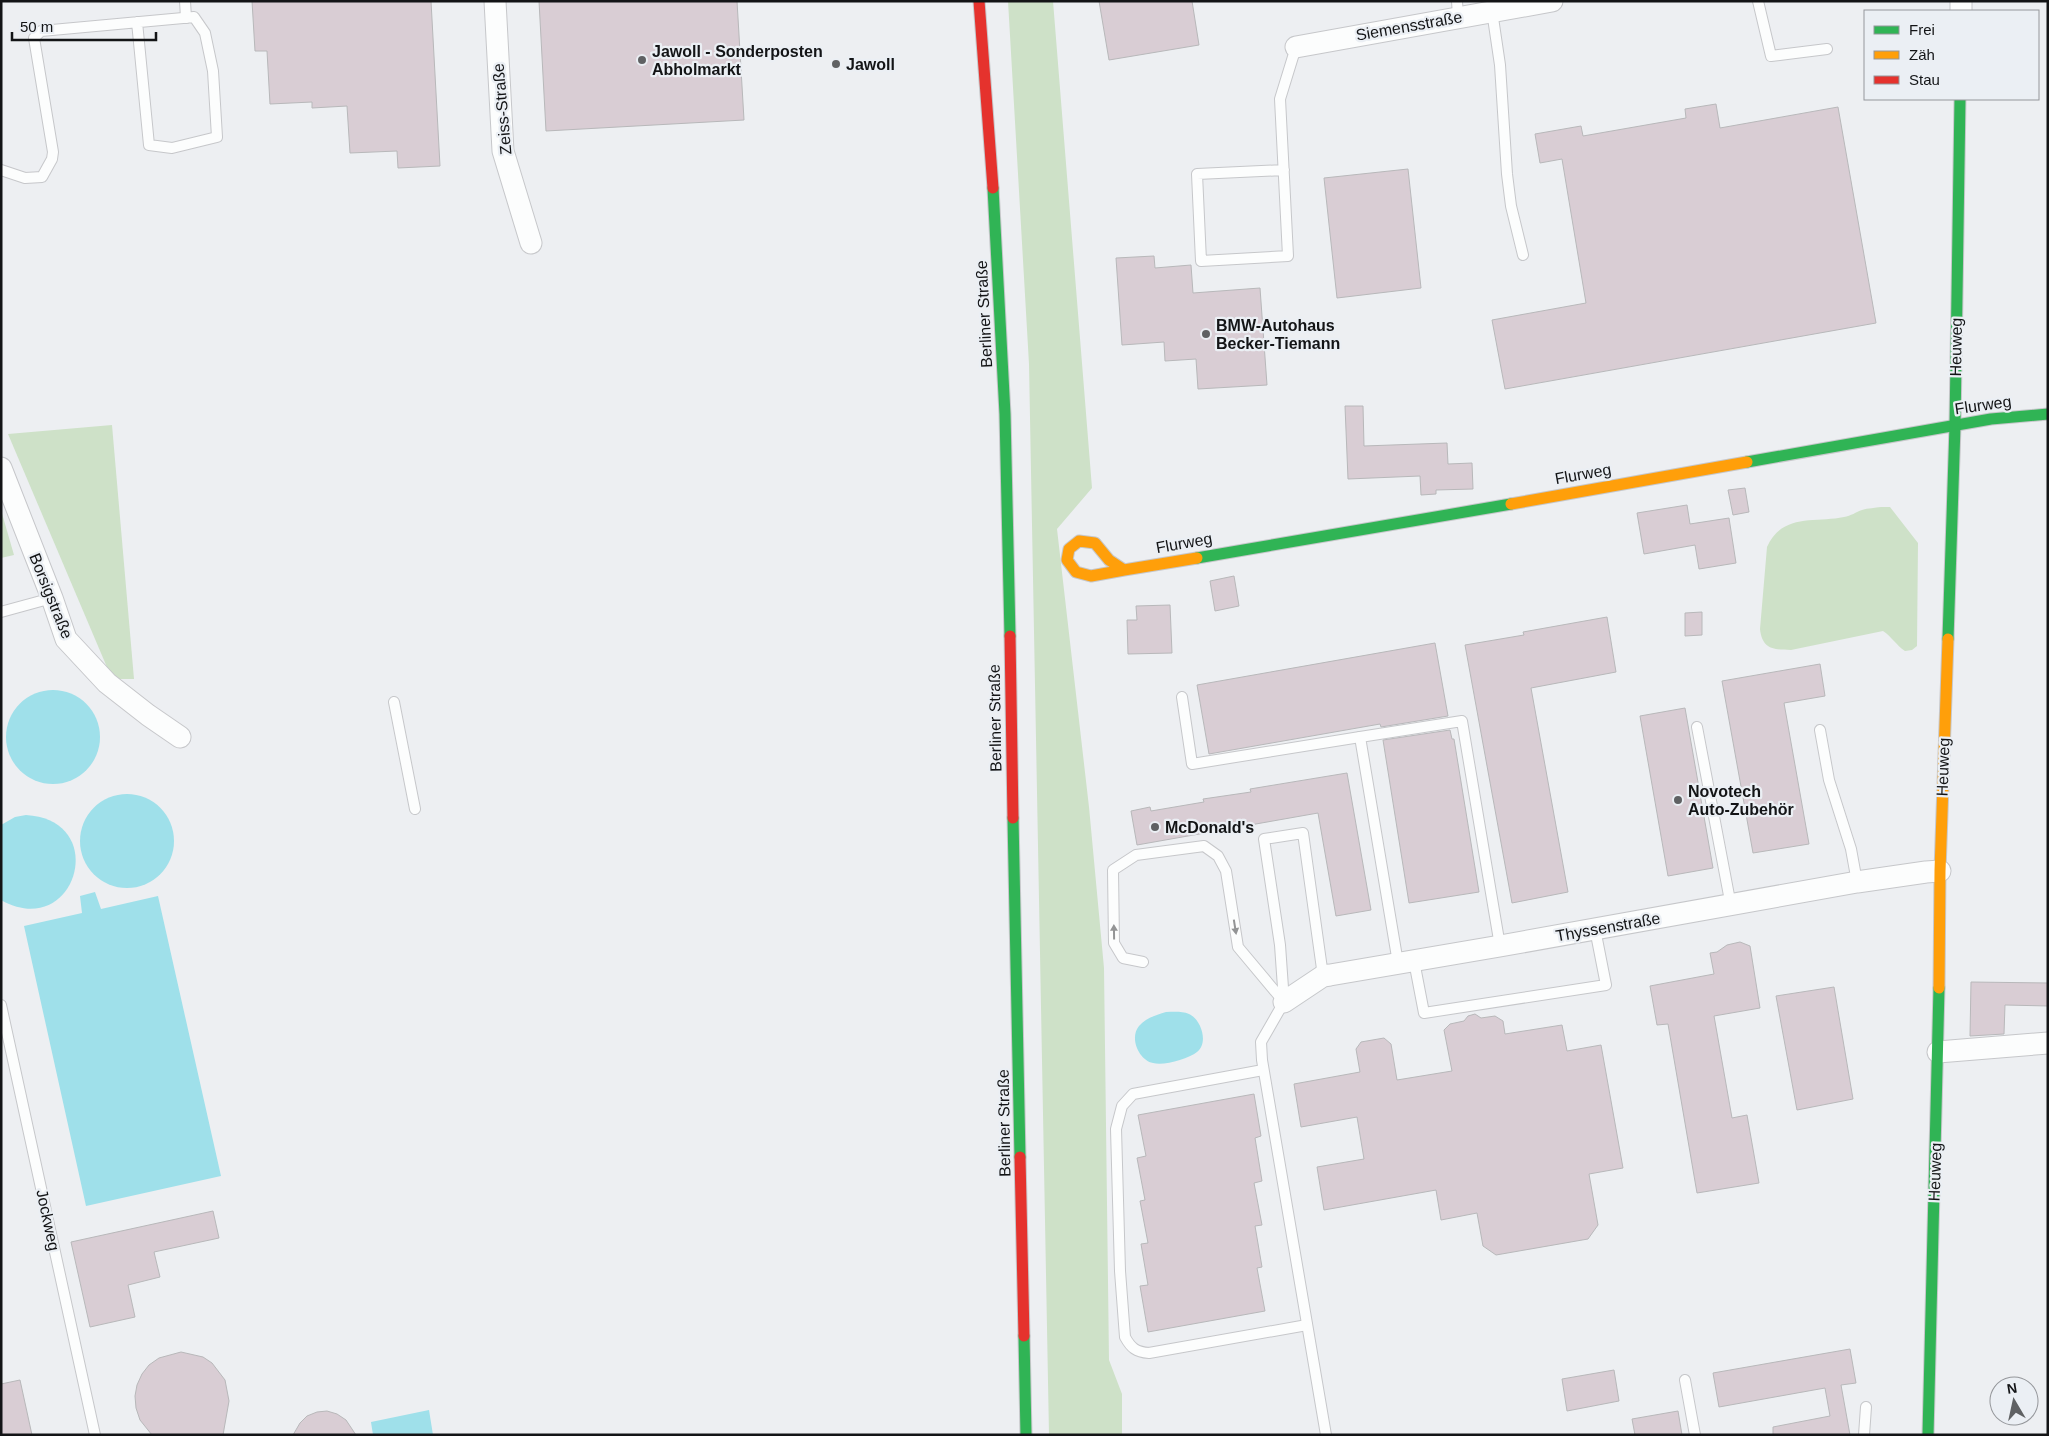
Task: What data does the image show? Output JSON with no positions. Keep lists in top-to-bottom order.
{
  "streets": {
    "street": [
      "Siemensstraße",
      "Zeiss-Straße",
      "Berliner Straße",
      "Heuweg",
      "Flurweg",
      "Borsigstraße",
      "Thyssenstraße"
    ],
    "lane": ["Jockweg"]
  },
  "crossings": [
    ["Heuweg", "Flurweg"],
    ["Heuweg", "Thyssenstraße"]
  ],
  "places": [
    "Jawoll - Sonderposten Abholmarkt",
    "Jawoll",
    "BMW-Autohaus Becker-Tiemann",
    "Novotech Auto-Zubehör",
    "McDonald's"
  ],
  "legend": ["Frei", "Zäh", "Stau"],
  "scale_bar": "50 m",
  "north": "top"
}
